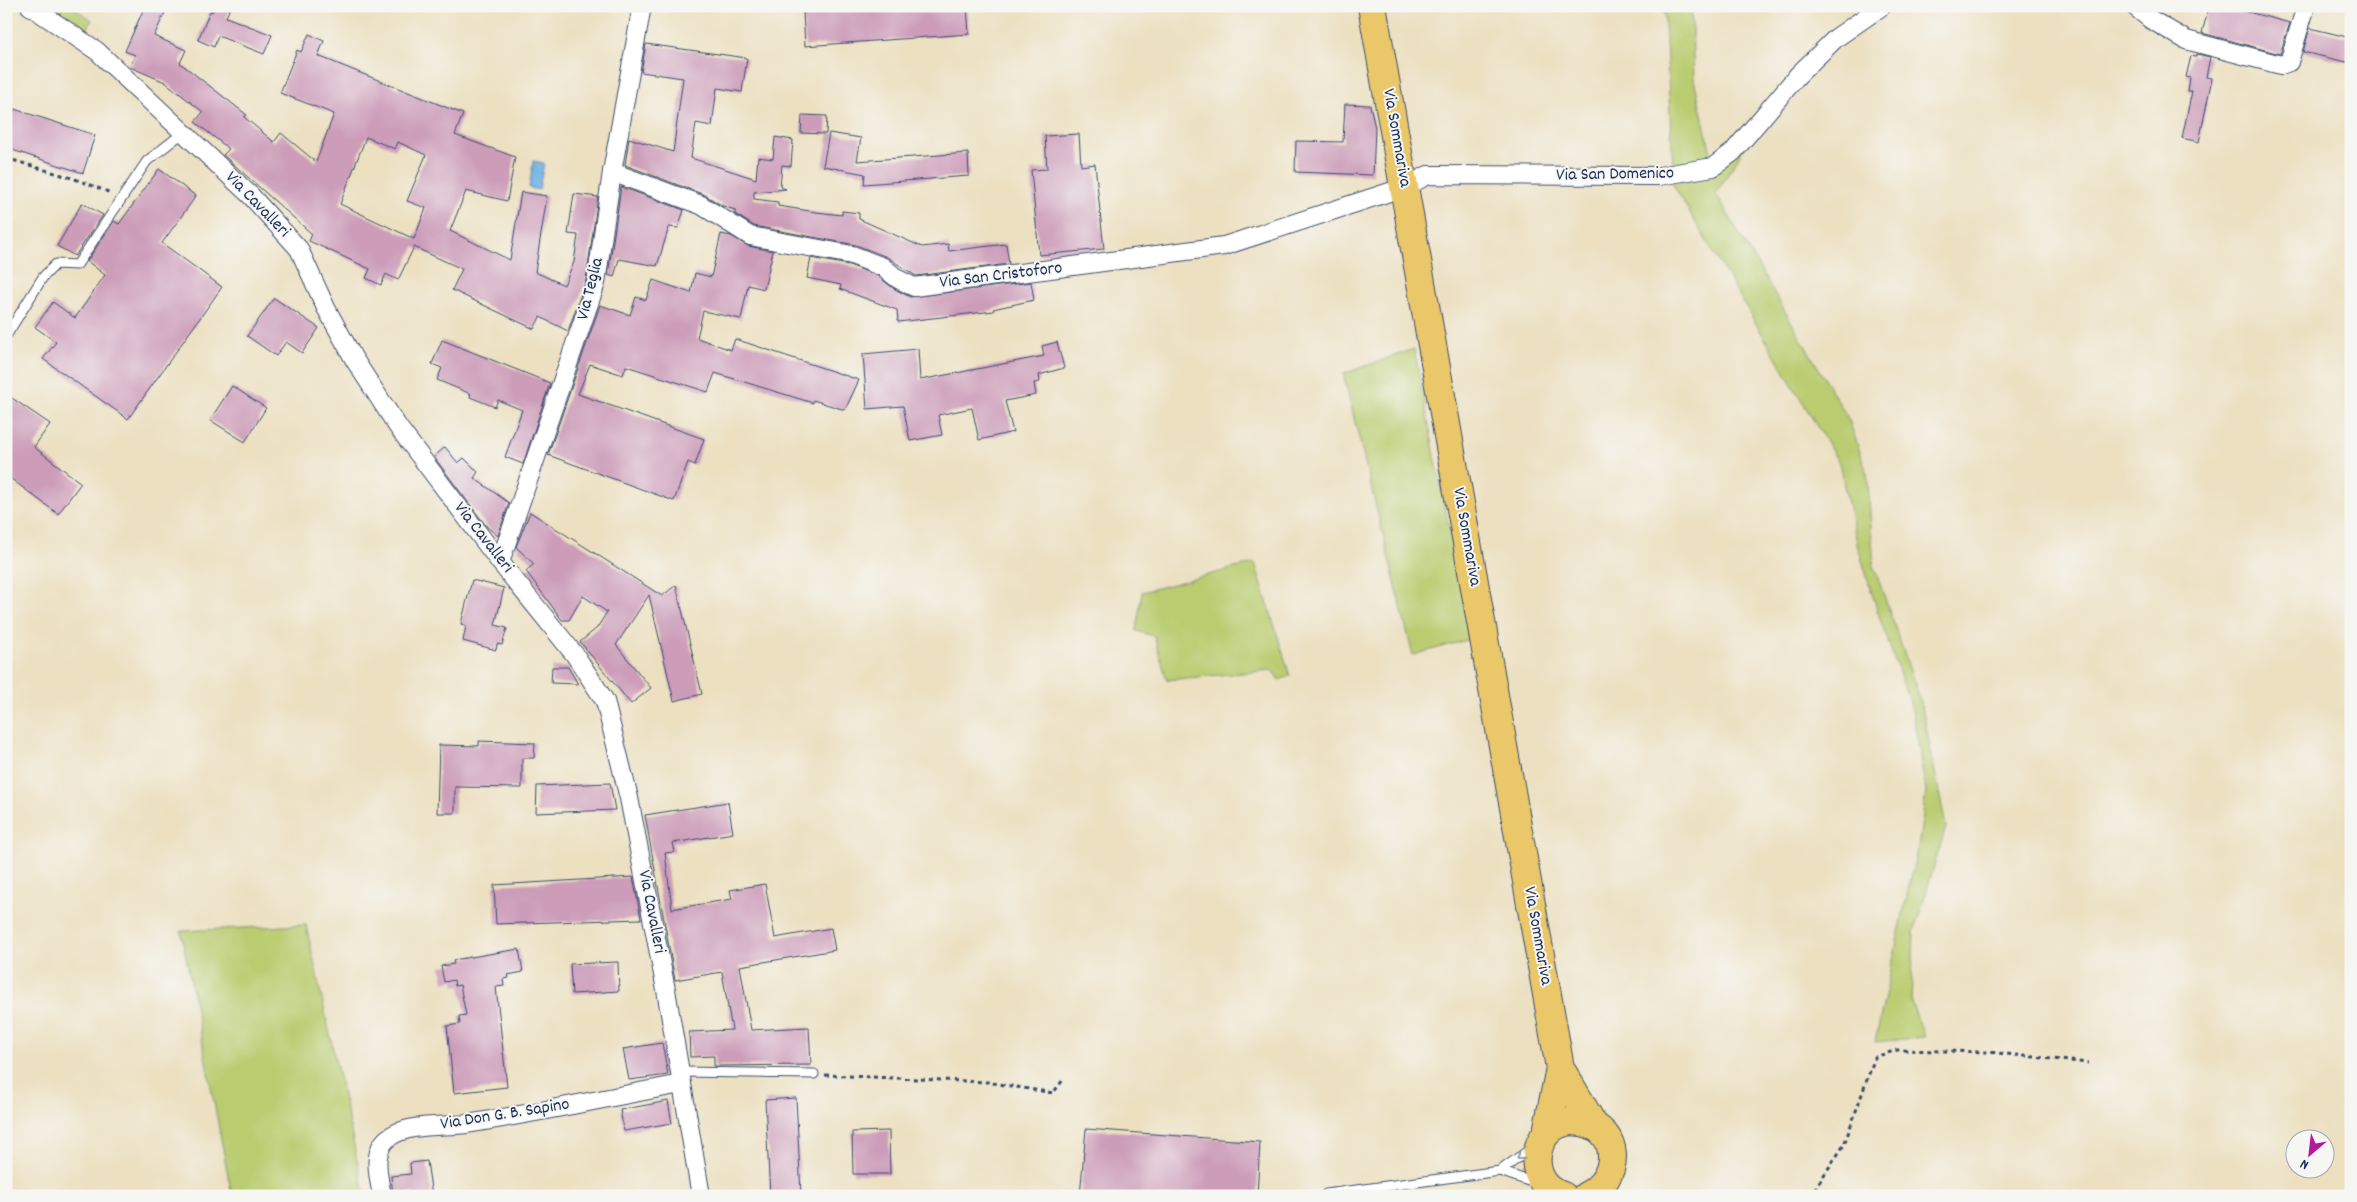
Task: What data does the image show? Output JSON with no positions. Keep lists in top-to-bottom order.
{
  "streets": {
    "main road": ["Via Sommariva"],
    "street": [
      "Via San Domenico",
      "Via Cavalleri",
      "Via San Cristoforo",
      "Via Teglia",
      "Via Don G. B. Sapino"
    ]
  },
  "crossings": [
    ["Via Sommariva", "Via San Domenico"],
    ["Via Sommariva", "Via San Cristoforo"],
    ["Via San Domenico", "Via San Cristoforo"],
    ["Via Cavalleri", "Via Teglia"],
    ["Via Cavalleri", "Via Don G. B. Sapino"],
    ["Via San Cristoforo", "Via Teglia"]
  ],
  "north": "bottom left"
}
